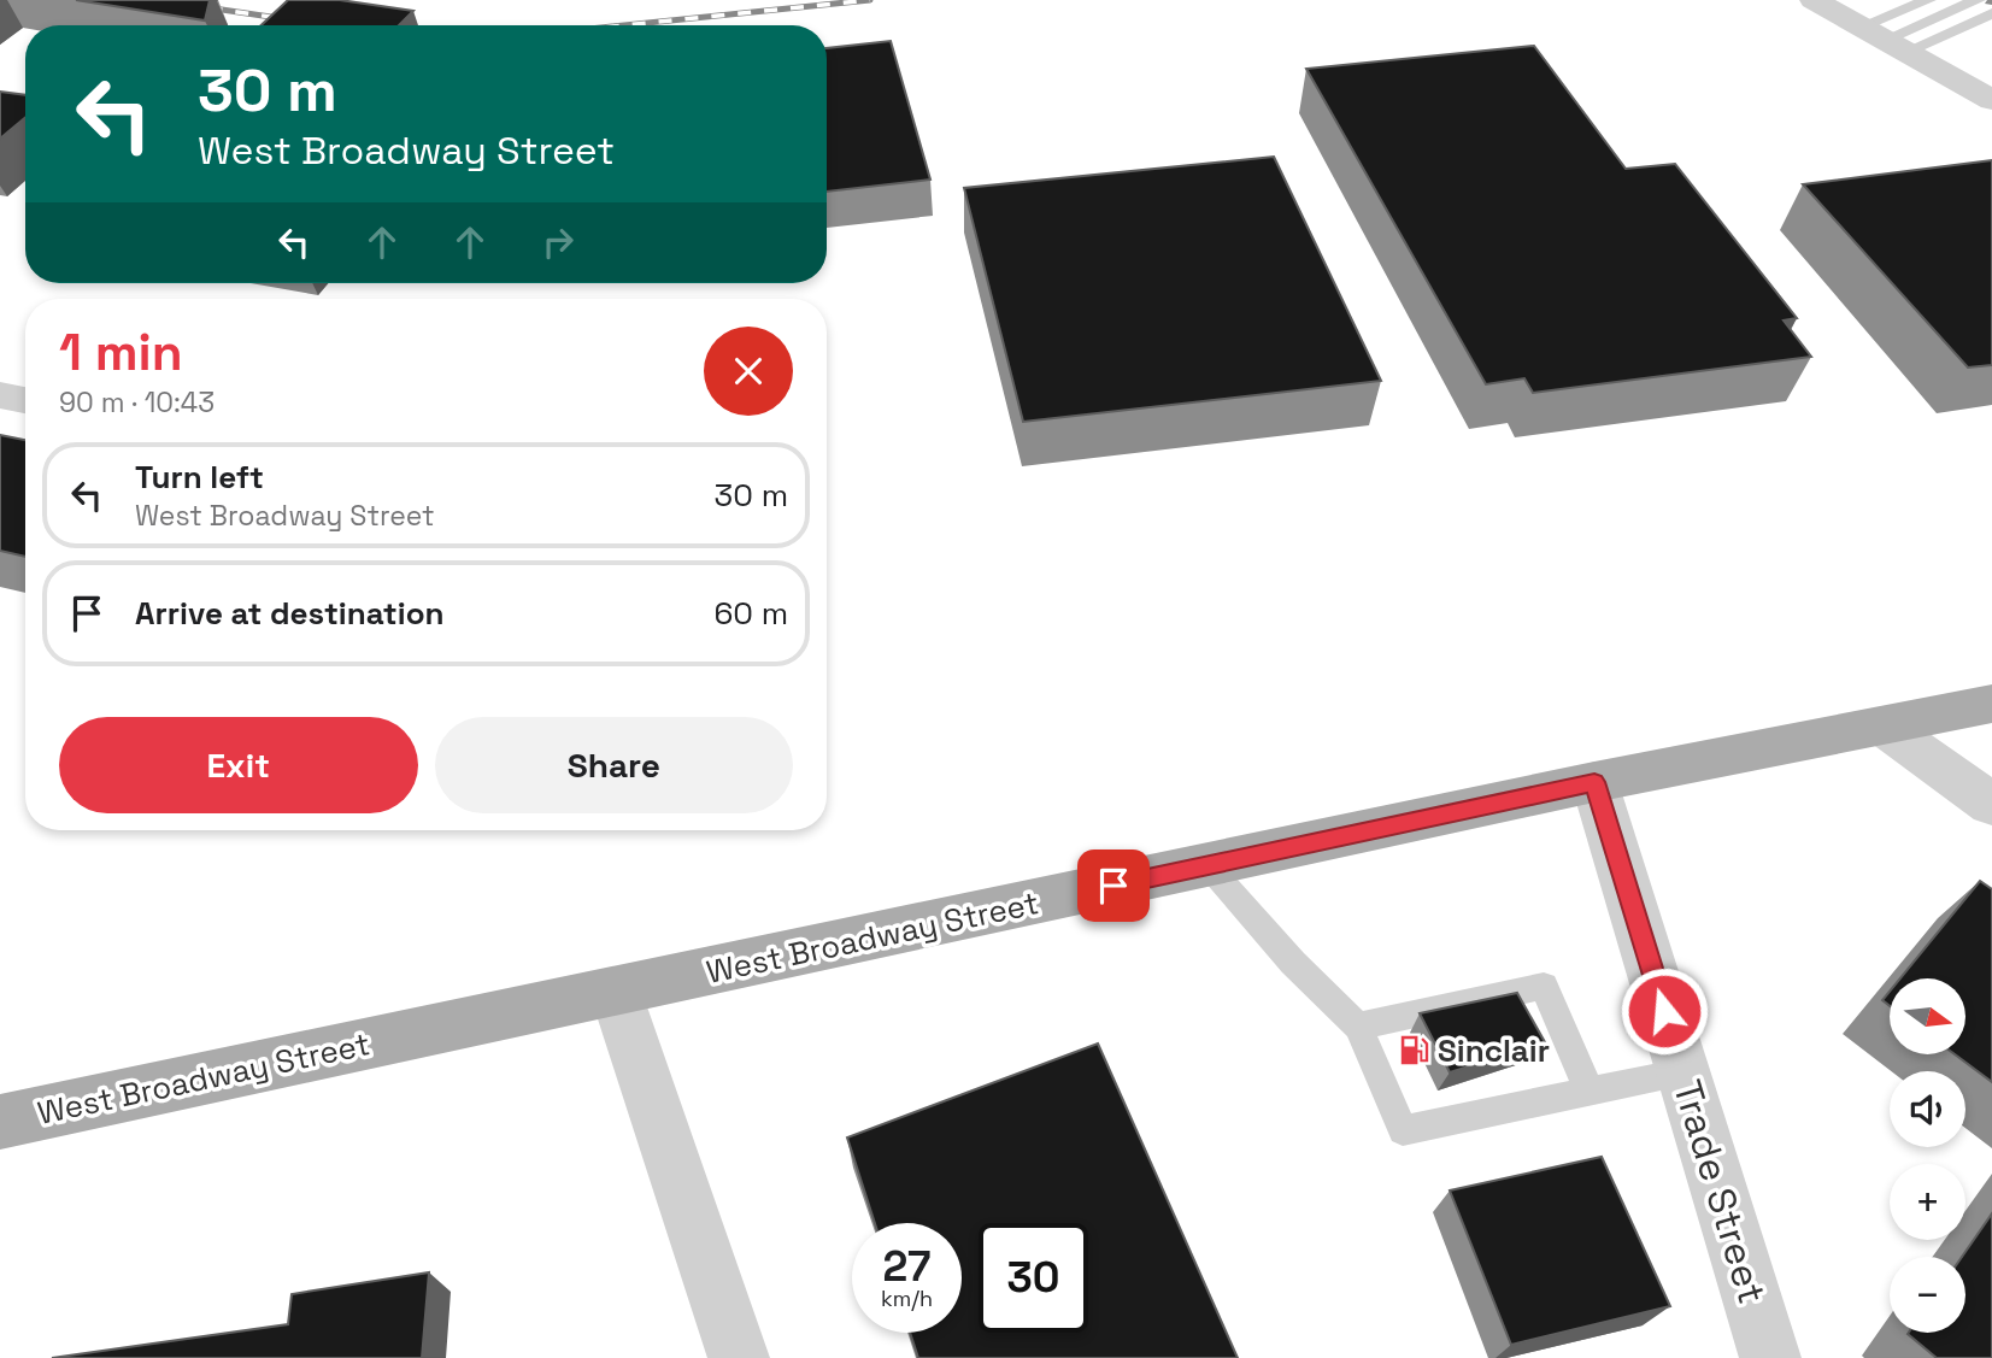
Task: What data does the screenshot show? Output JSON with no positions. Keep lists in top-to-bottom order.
{
  "streets": {
    "main road": ["West Broadway Street"],
    "street": ["Trade Street"]
  },
  "crossings": [
    ["West Broadway Street", "Trade Street"]
  ],
  "places": {
    "fuel station": ["Sinclair"]
  },
  "north": "right",
  "page": {
    "turn": ["30 m", "West Broadway Street"],
    "heading": ["1 min", "90 m · 10:43"],
    "list": [
      {
        "name": "Turn left",
        "note": "West Broadway Street",
        "value": "30 m"
      },
      {
        "name": "Arrive at destination",
        "value": "60 m"
      }
    ],
    "buttons": ["Exit", "Share"],
    "map_buttons": ["+", "−"],
    "speed": "27 km/h",
    "limit": "30"
  }
}
